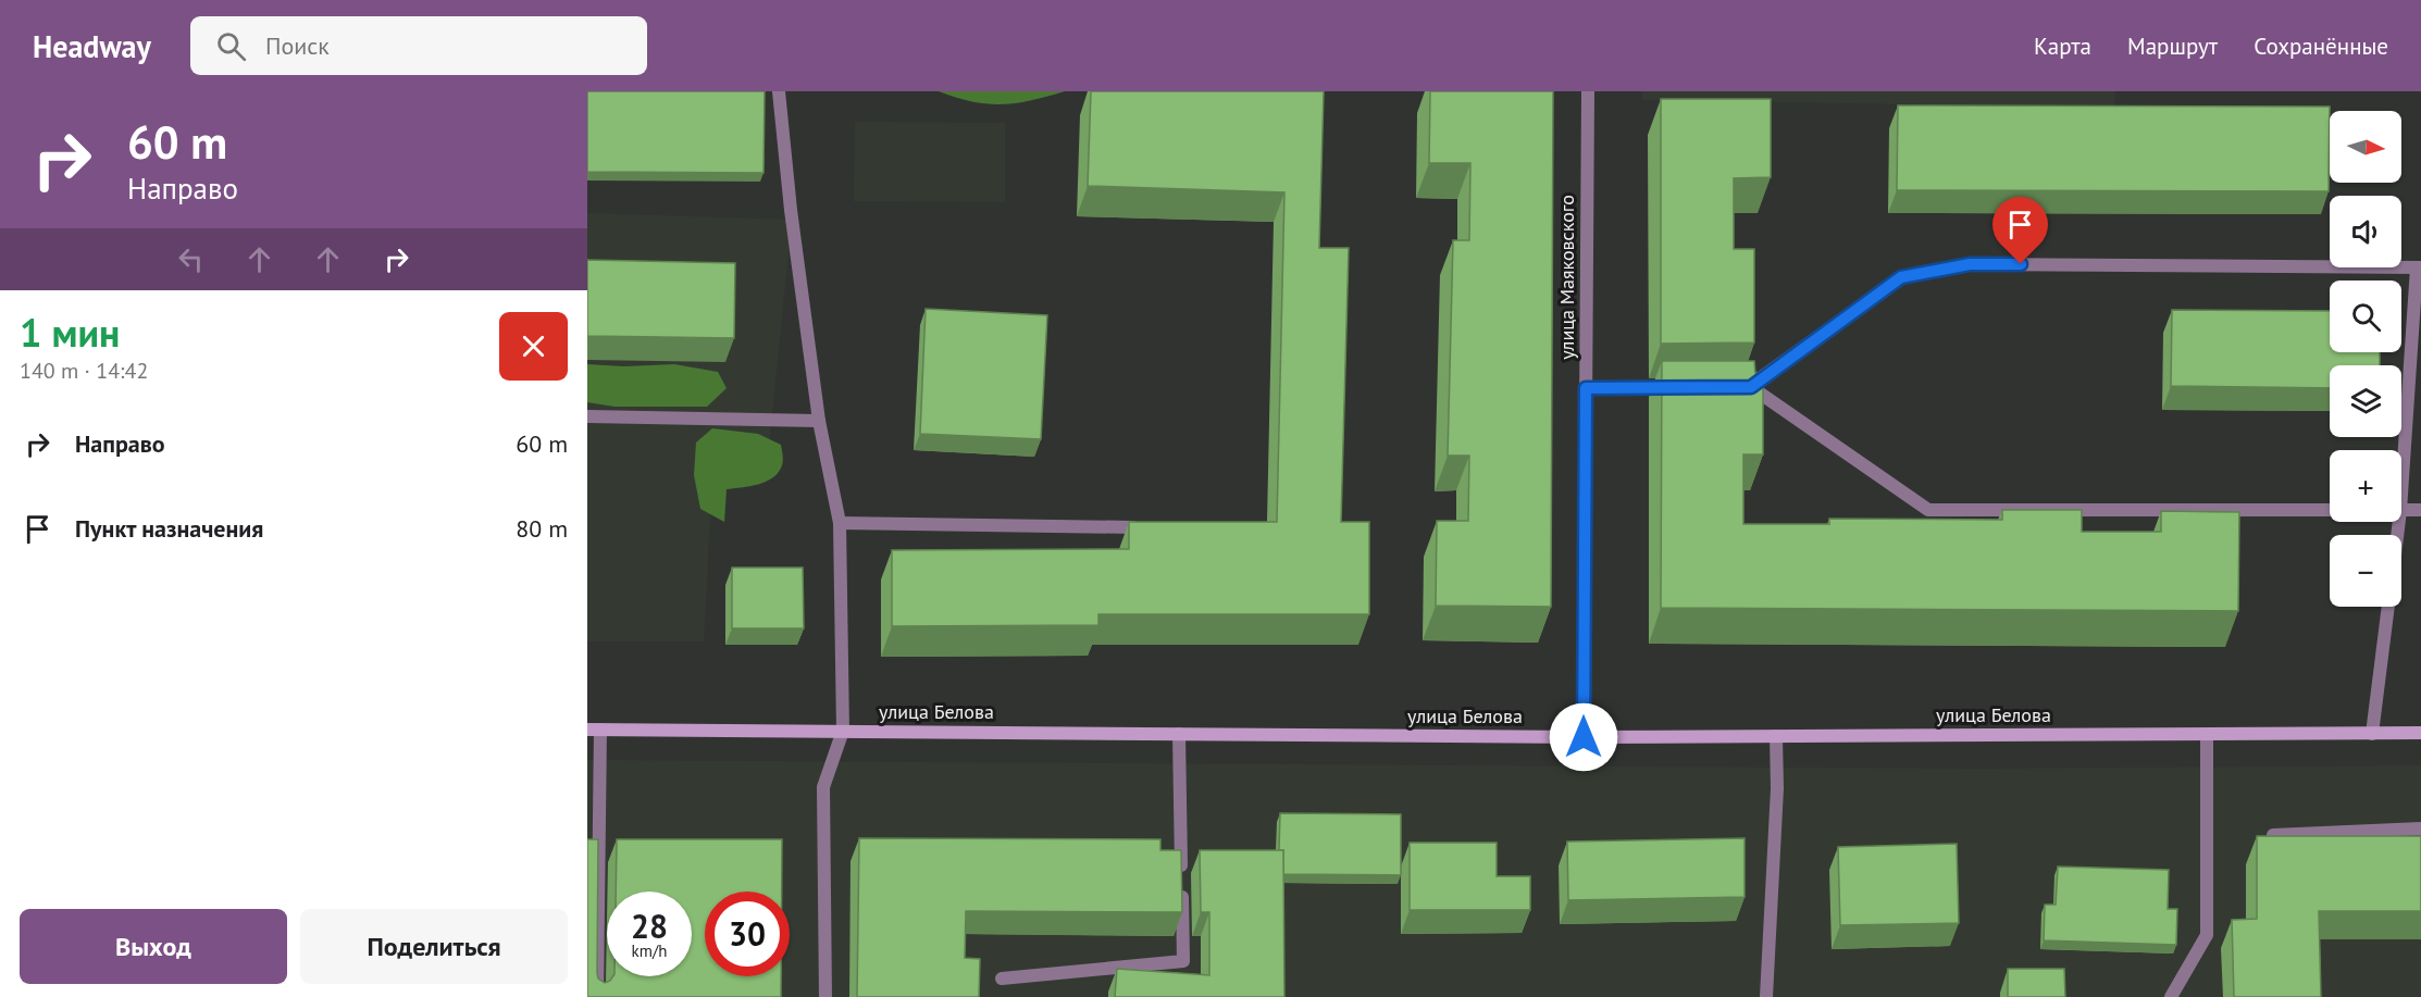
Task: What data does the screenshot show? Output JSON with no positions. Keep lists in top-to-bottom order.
{
  "streets": {
    "main road": ["улица Белова"],
    "street": ["улица Маяковского"]
  },
  "crossings": [
    ["улица Маяковского", "улица Белова"]
  ],
  "north": "right",
  "page": {
    "header": "Headway",
    "search": "Поиск",
    "nav": ["Карта", "Маршрут", "Сохранённые"],
    "turn": ["60 m", "Направо"],
    "map_buttons": ["+", "−"],
    "heading": ["1 мин", "140 m · 14:42"],
    "list": [
      {
        "name": "Направо",
        "value": "60 m"
      },
      {
        "name": "Пункт назначения",
        "value": "80 m"
      }
    ],
    "speed": "28 km/h",
    "limit": "30",
    "buttons": ["Выход", "Поделиться"]
  }
}
